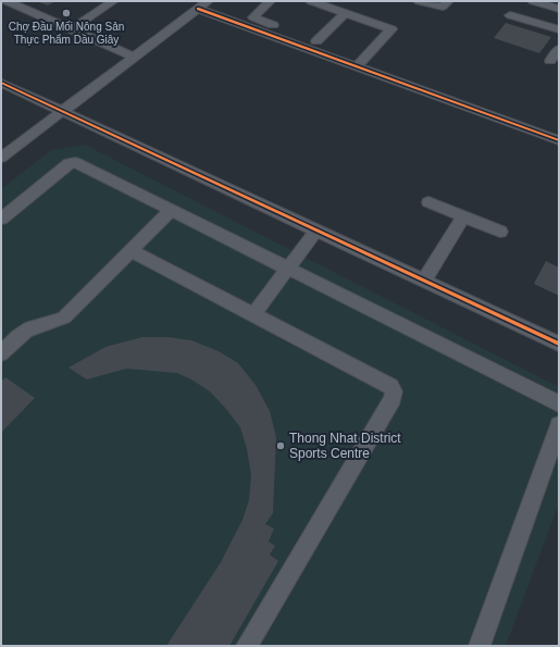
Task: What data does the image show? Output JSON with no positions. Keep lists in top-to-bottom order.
{
  "places": ["Chợ Đầu Mối Nông Sản Thực Phẩm Dầu Giây", "Thong Nhat District Sports Centre"]
}
